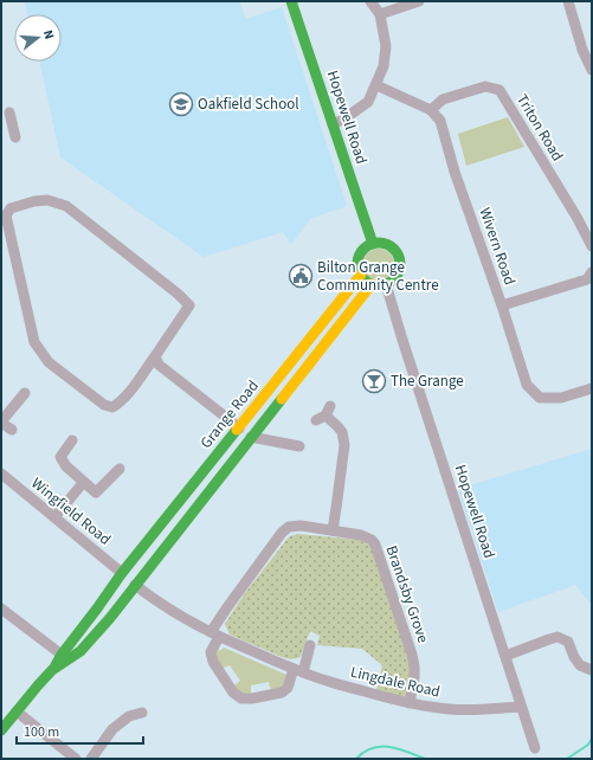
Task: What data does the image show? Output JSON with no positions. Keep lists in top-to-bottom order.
{
  "streets": {
    "street": [
      "Hopewell Road",
      "Triton Road",
      "Wivern Road",
      "Grange Road",
      "Wingfield Road",
      "Brandsby Grove",
      "Lingdale Road"
    ]
  },
  "crossings": [
    ["Hopewell Road", "Grange Road"],
    ["Hopewell Road", "Lingdale Road"],
    ["Triton Road", "Wivern Road"],
    ["Grange Road", "Wingfield Road"],
    ["Grange Road", "Lingdale Road"],
    ["Brandsby Grove", "Lingdale Road"]
  ],
  "places": {
    "school or university": ["Oakfield School"],
    "public building": ["Bilton Grange Community Centre"],
    "bar": ["The Grange"]
  },
  "scale_bar": "100 m",
  "north": "right"
}
